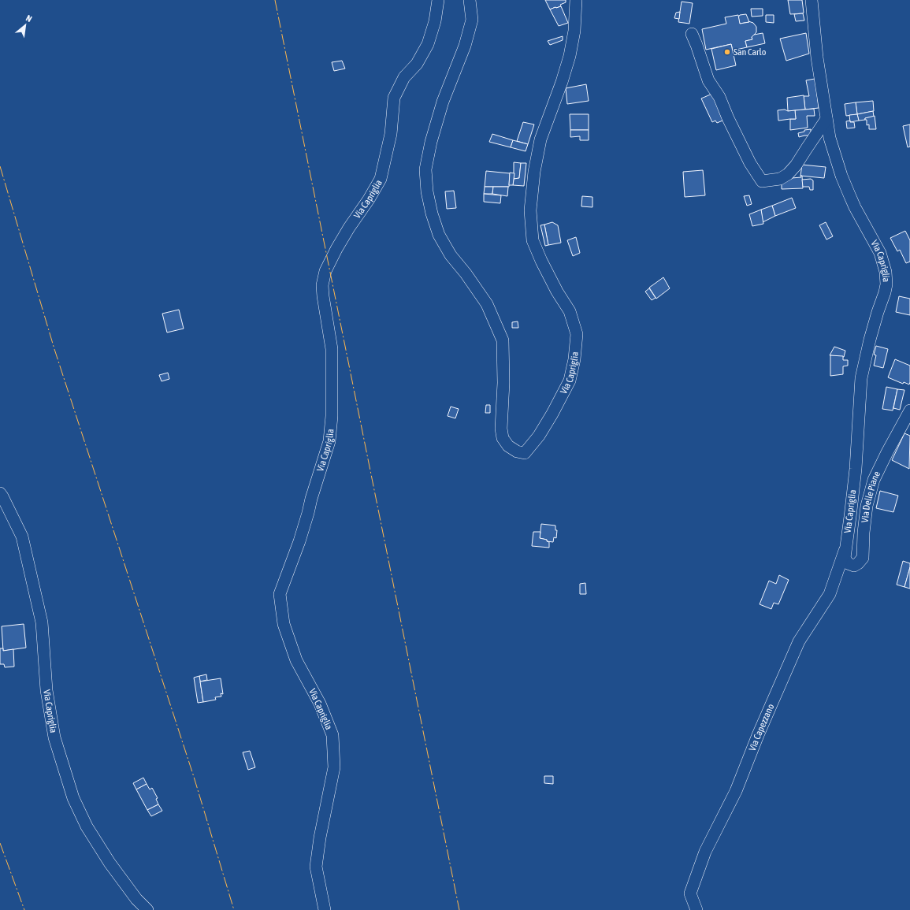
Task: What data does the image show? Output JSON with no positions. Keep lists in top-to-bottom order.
{
  "streets": {
    "street": ["Via Capriglia", "Via Delle Piane", "Via Capezzano"]
  },
  "crossings": [
    ["Via Capriglia", "Via Delle Piane"],
    ["Via Capriglia", "Via Capezzano"],
    ["Via Delle Piane", "Via Capezzano"]
  ],
  "places": ["San Carlo"],
  "north": "top right"
}
